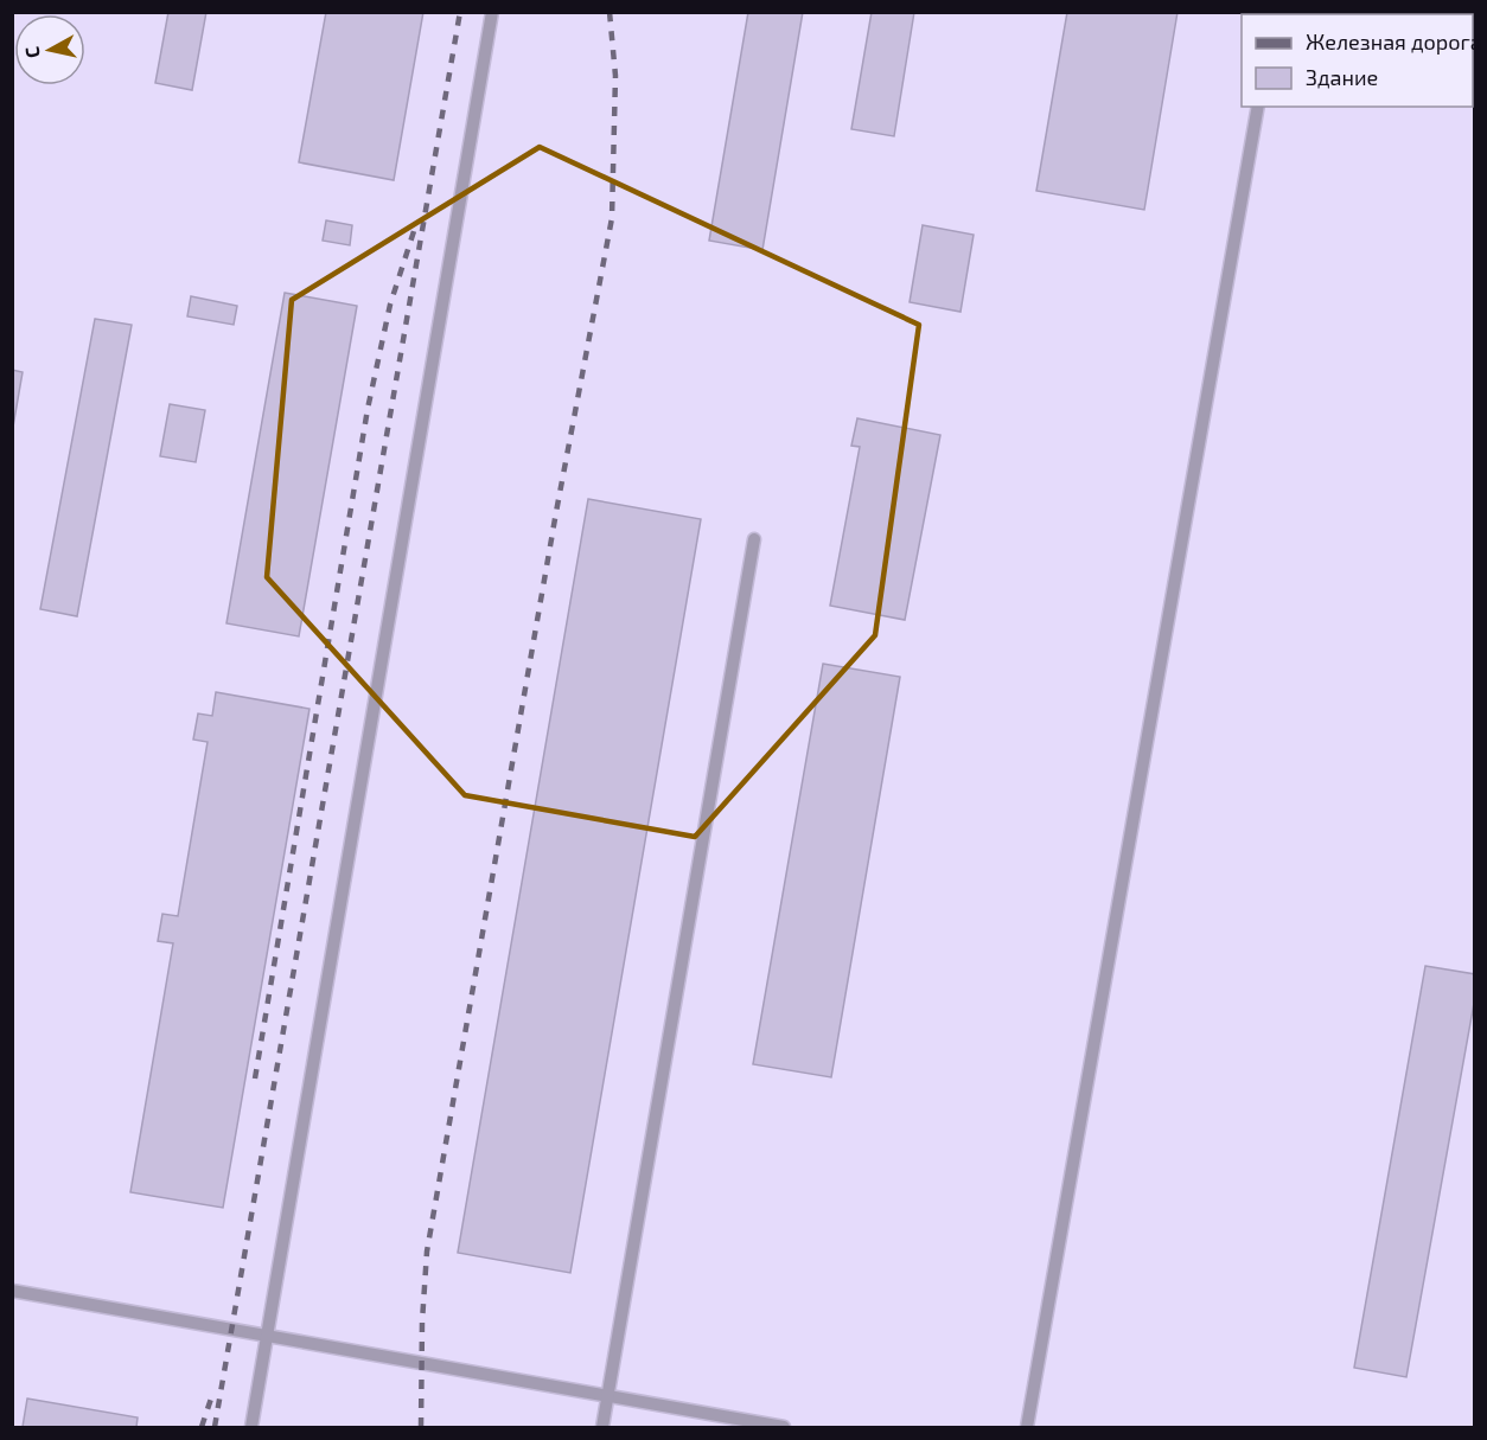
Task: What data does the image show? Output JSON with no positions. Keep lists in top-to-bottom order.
{
  "legend": ["Железная дорога", "Здание"],
  "north": "left"
}
